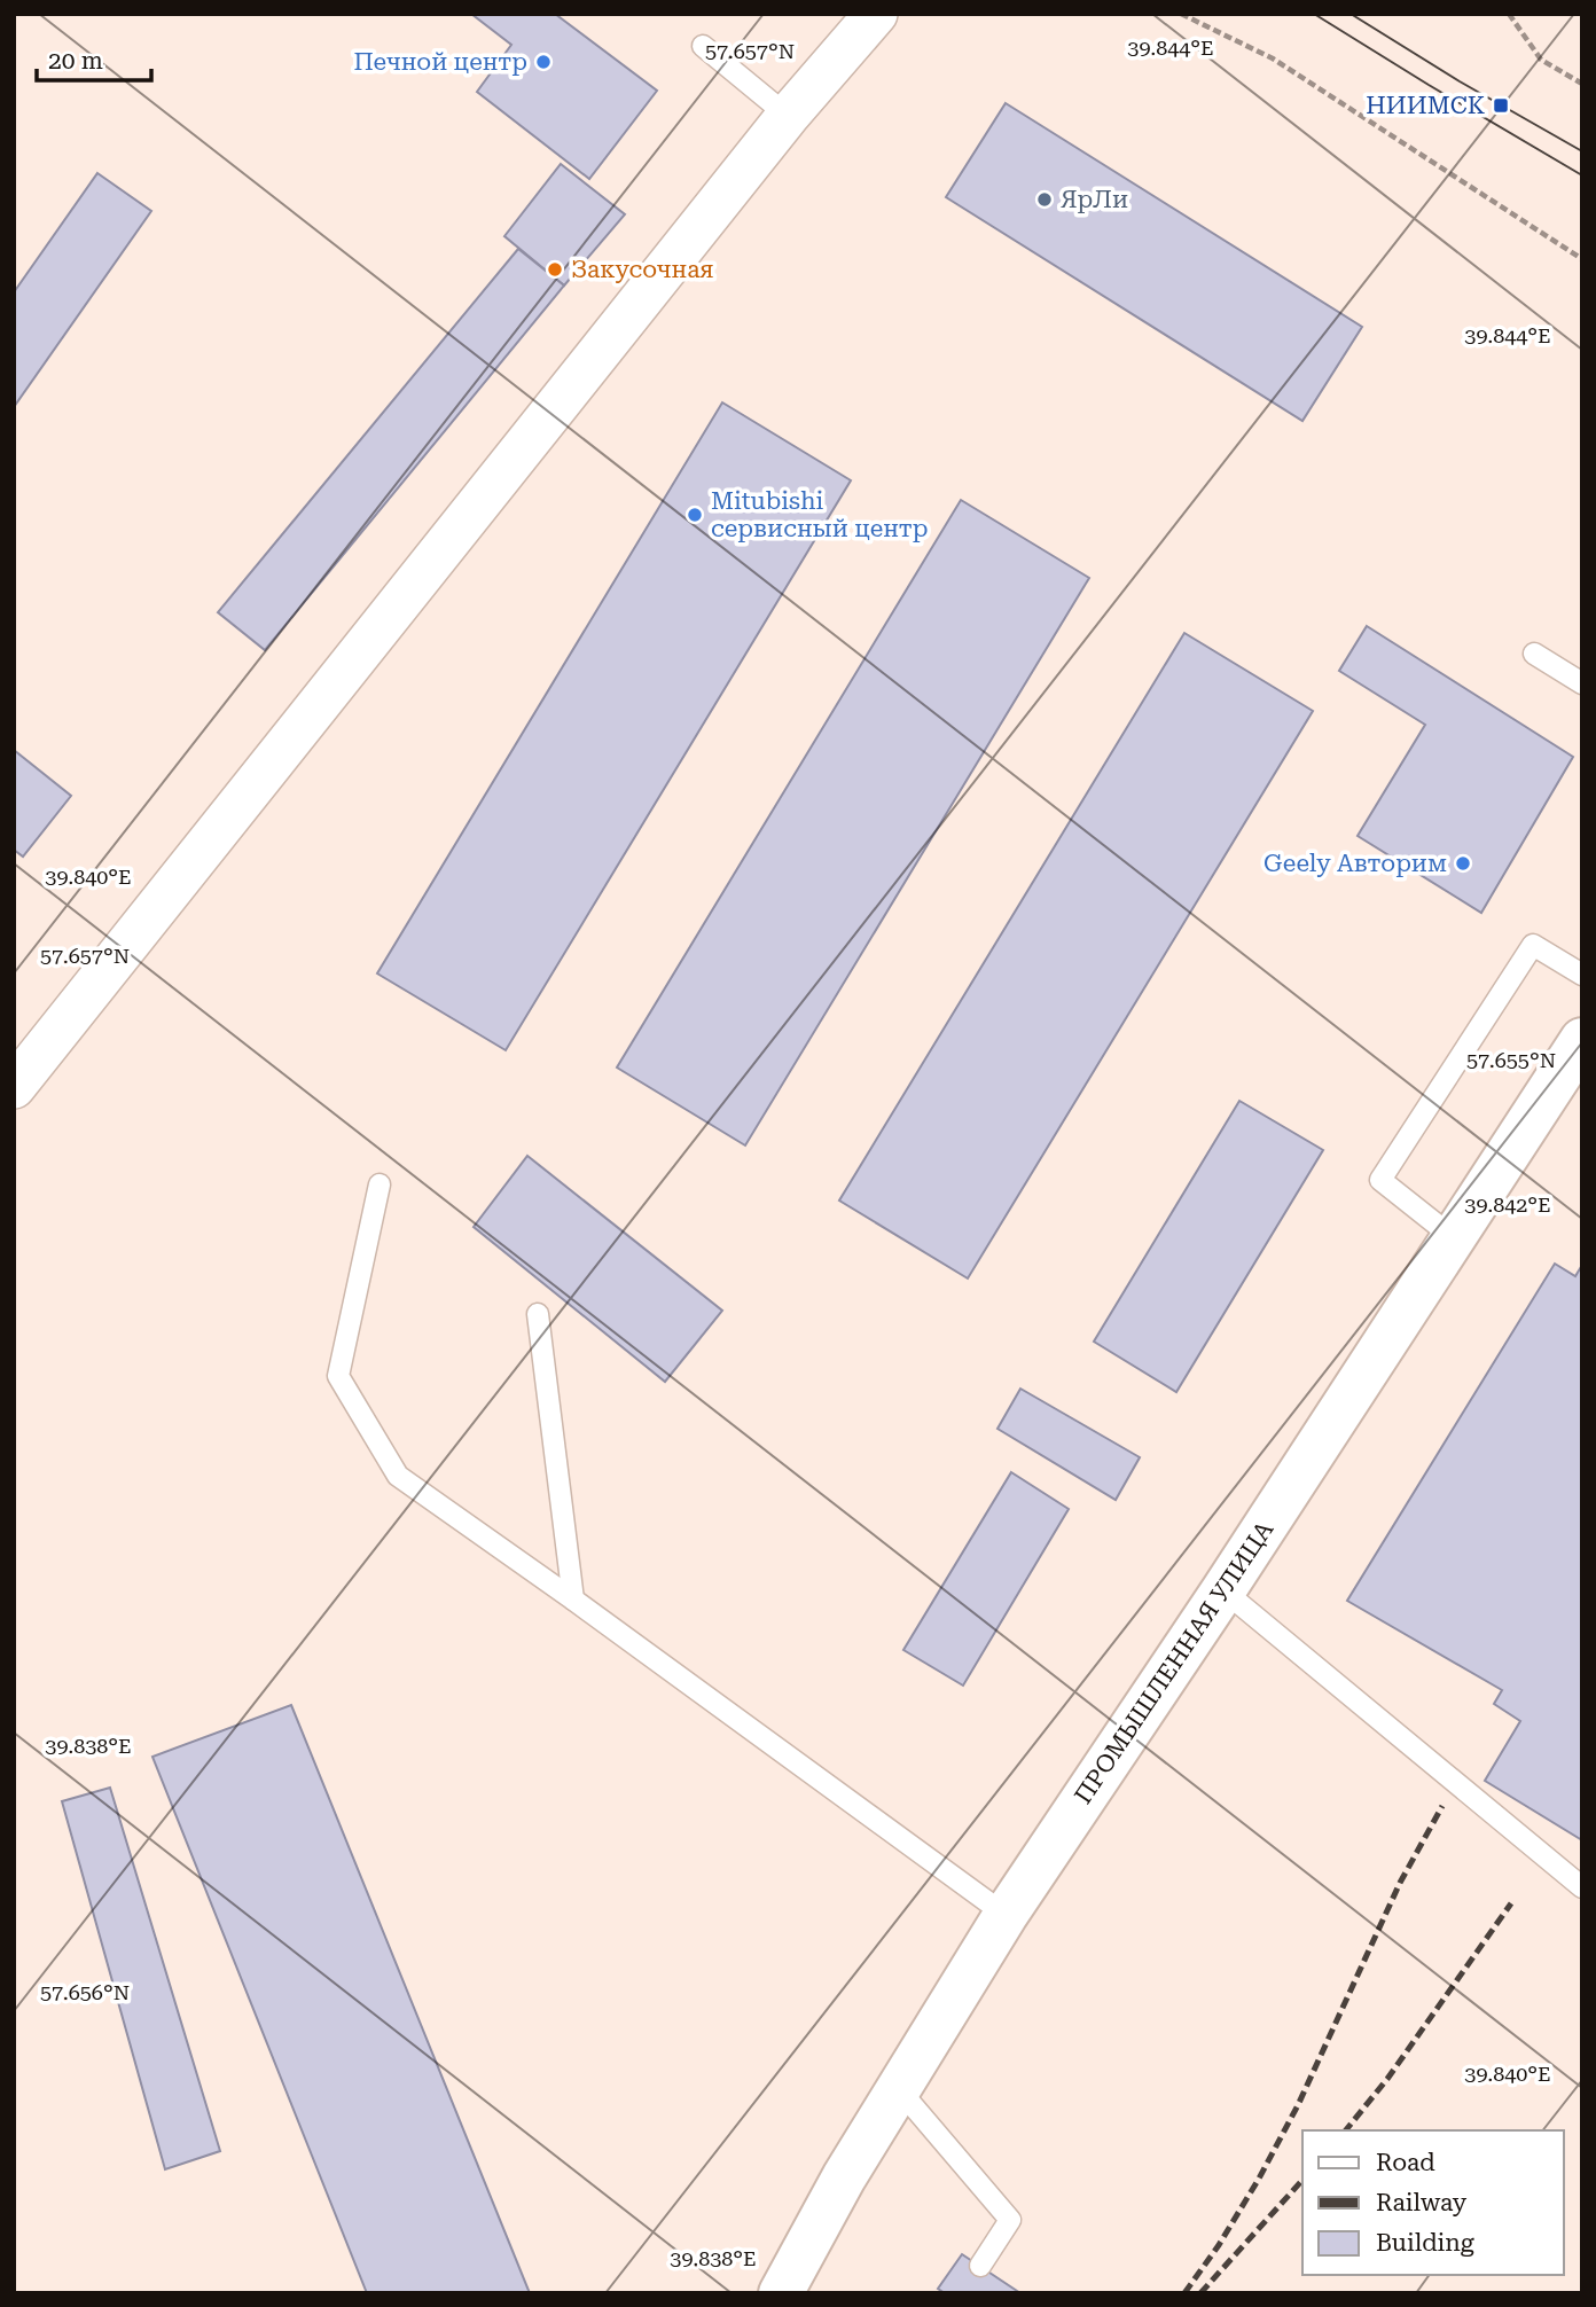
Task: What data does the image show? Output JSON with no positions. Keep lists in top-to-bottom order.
{
  "streets": {
    "street": ["ПРОМЫШЛЕННАЯ УЛИЦА"]
  },
  "places": {
    "other": [
      "Печной центр",
      "ЯрЛи",
      "Закусочная",
      "Mitubishi сервисный центр",
      "Geely Авторим"
    ],
    "transit": ["НИИМСК"]
  },
  "legend": ["Road", "Railway", "Building"],
  "scale_bar": "20 m",
  "coordinates": [
    "39.844°E",
    "57.657°N",
    "39.840°E",
    "57.655°N",
    "39.842°E",
    "39.838°E",
    "57.656°N"
  ]
}
